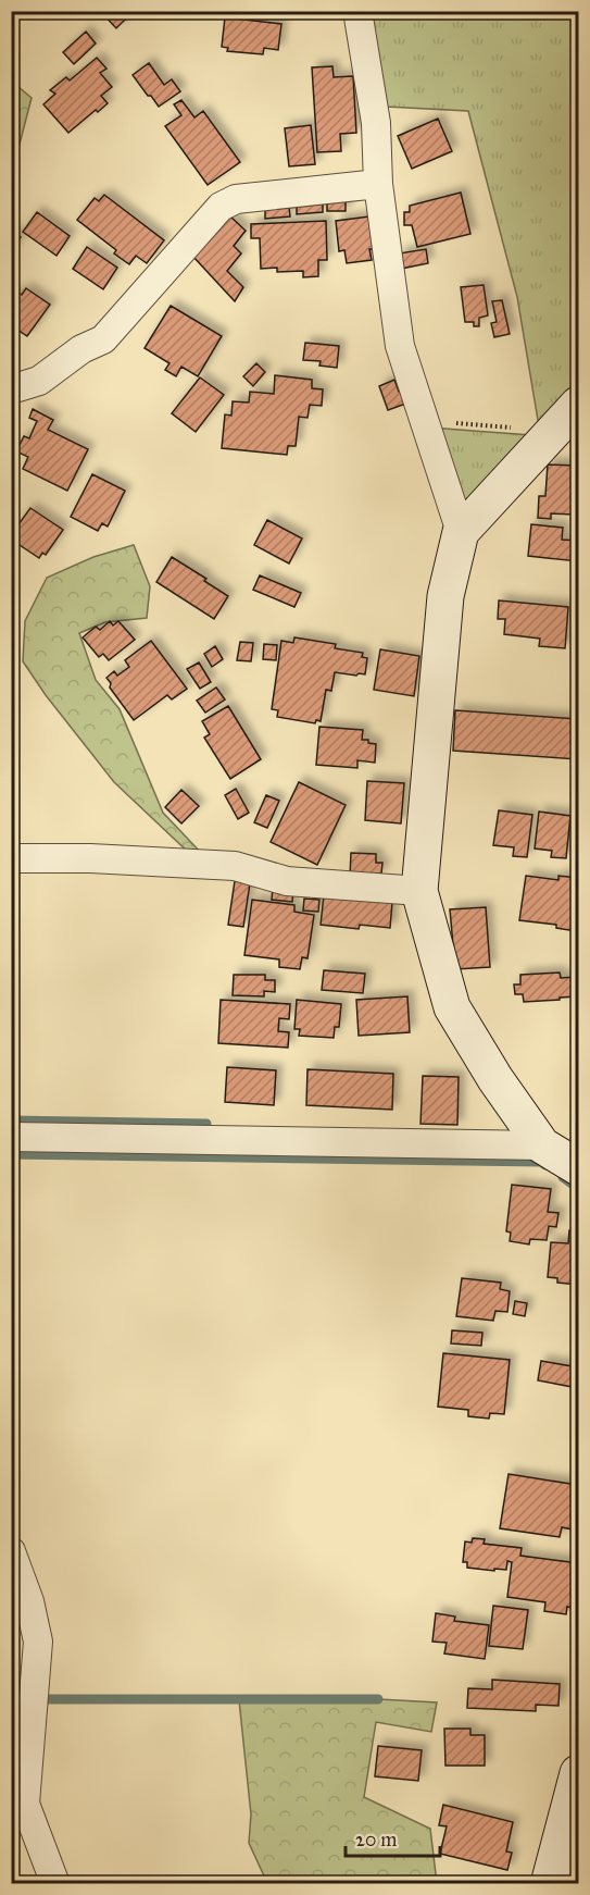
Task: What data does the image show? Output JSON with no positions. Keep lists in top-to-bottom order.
{
  "scale_bar": "20 m"
}
